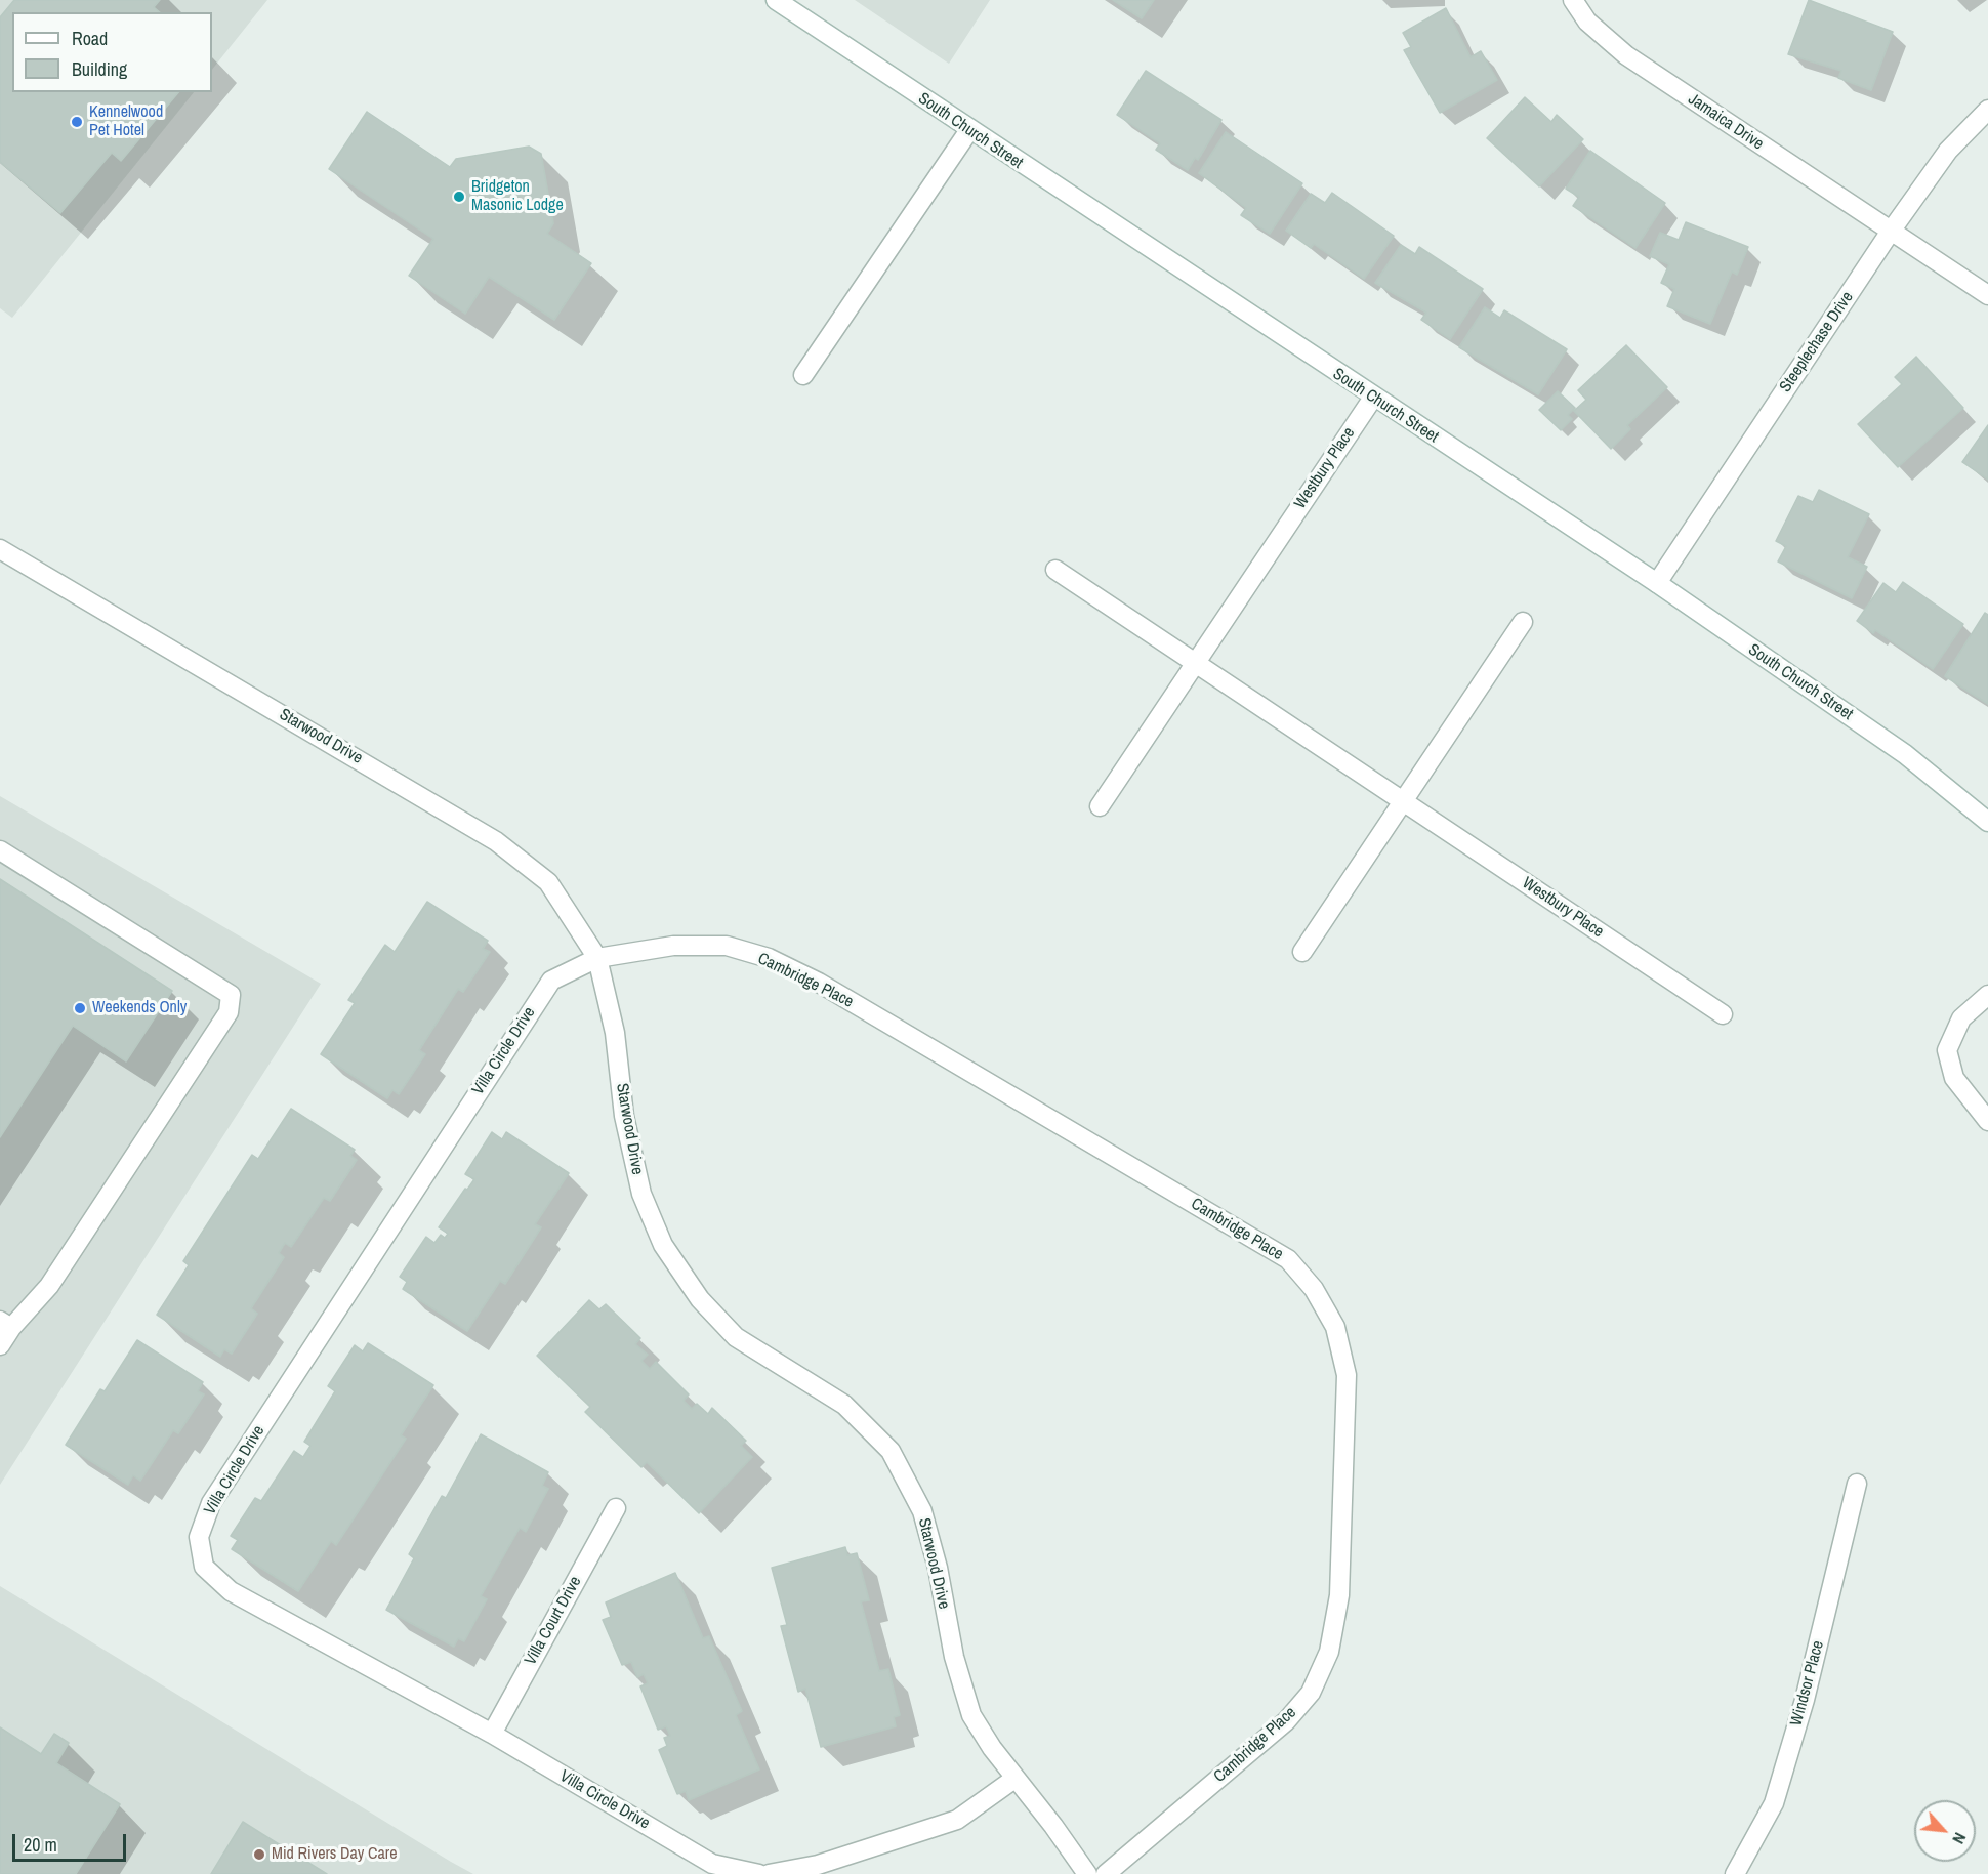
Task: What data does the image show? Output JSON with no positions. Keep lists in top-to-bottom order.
{
  "streets": {
    "street": [
      "Jamaica Drive",
      "South Church Street",
      "Steeplechase Drive",
      "Westbury Place",
      "Starwood Drive",
      "Cambridge Place",
      "Villa Circle Drive",
      "Villa Court Drive",
      "Windsor Place"
    ]
  },
  "crossings": [
    ["Jamaica Drive", "Steeplechase Drive"],
    ["South Church Street", "Steeplechase Drive"],
    ["South Church Street", "Westbury Place"],
    ["Starwood Drive", "Cambridge Place"],
    ["Starwood Drive", "Villa Circle Drive"],
    ["Cambridge Place", "Villa Circle Drive"],
    ["Villa Circle Drive", "Villa Court Drive"]
  ],
  "places": [
    "Kennelwood Pet Hotel",
    "Bridgeton Masonic Lodge",
    "Weekends Only",
    "Mid Rivers Day Care"
  ],
  "legend": ["Road", "Building"],
  "scale_bar": "20 m",
  "north": "bottom right"
}
